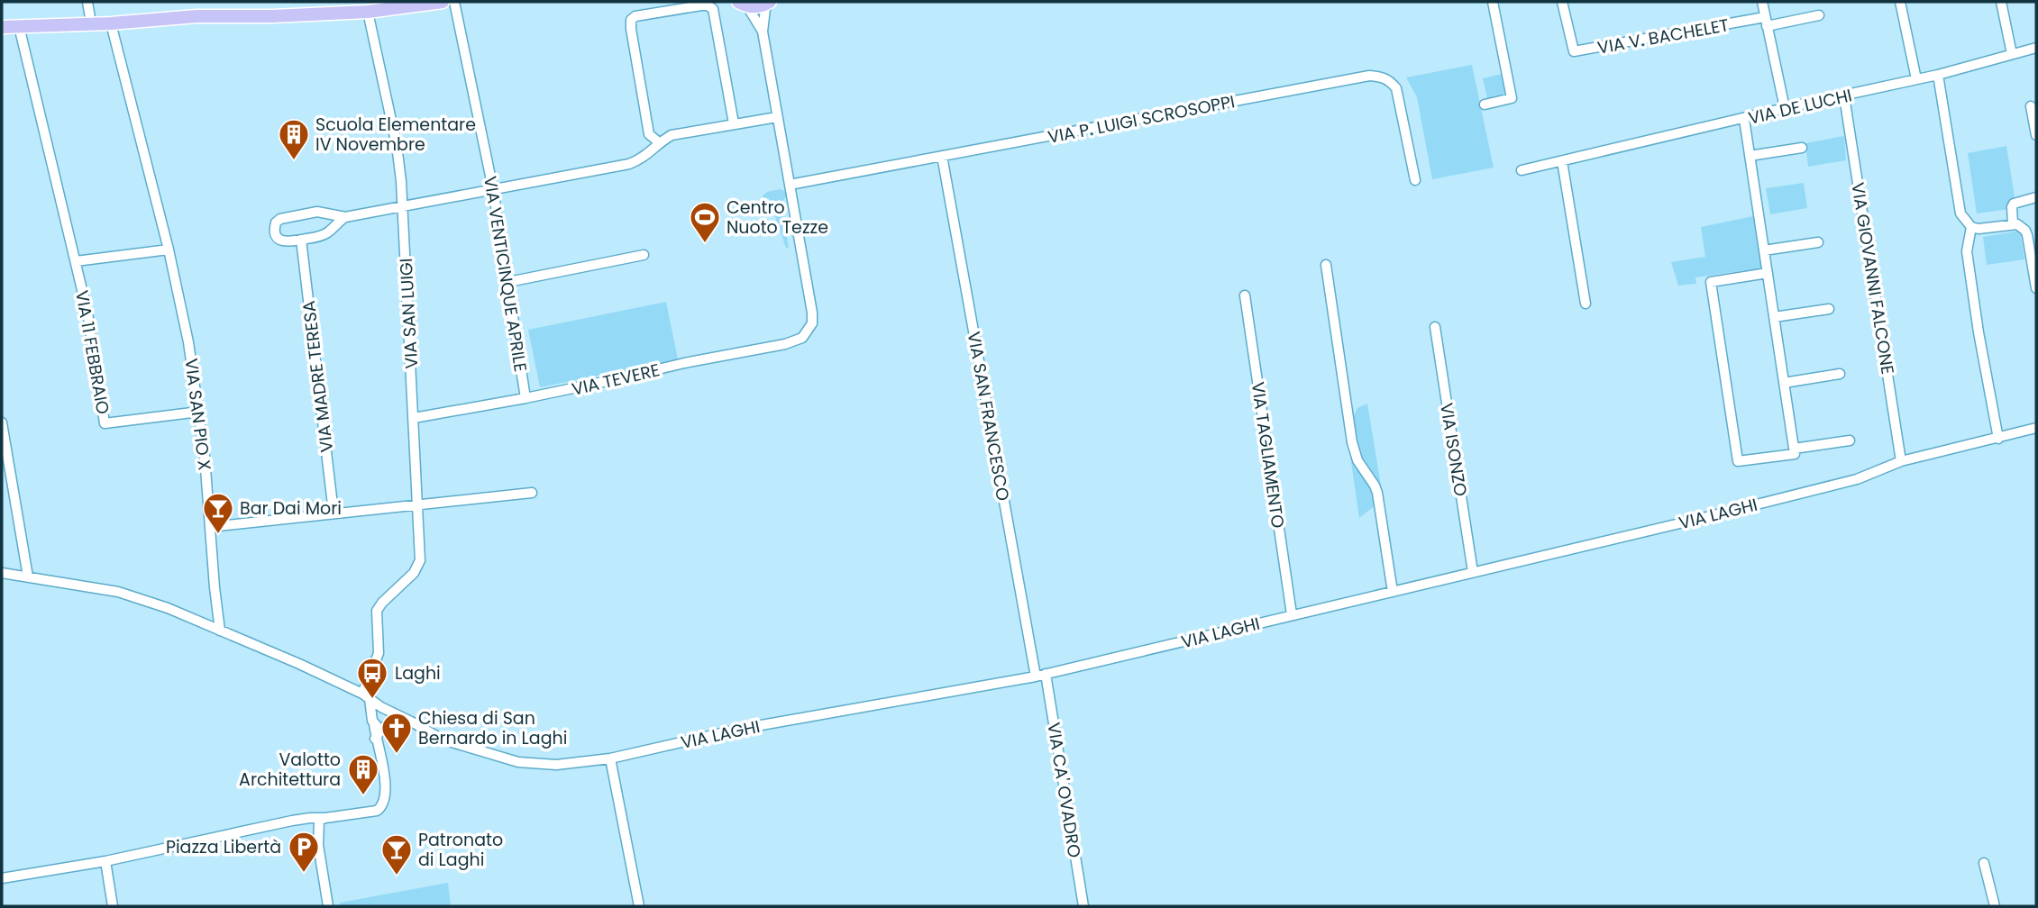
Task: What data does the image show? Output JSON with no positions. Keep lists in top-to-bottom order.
{
  "streets": {
    "street": [
      "VIA V. BACHELET",
      "VIA DE LUCHI",
      "VIA P. LUIGI SCROSOPPI",
      "VIA VENTICINQUE APRILE",
      "VIA GIOVANNI FALCONE",
      "VIA SAN LUIGI",
      "VIA 11 FEBBRAIO",
      "VIA MADRE TERESA",
      "VIA TEVERE",
      "VIA SAN PIO X",
      "VIA SAN FRANCESCO",
      "VIA ISONZO",
      "VIA TAGLIAMENTO",
      "VIA LAGHI",
      "VIA CA' OVADRO"
    ]
  },
  "crossings": [
    ["VIA DE LUCHI", "VIA GIOVANNI FALCONE"],
    ["VIA P. LUIGI SCROSOPPI", "VIA TEVERE"],
    ["VIA P. LUIGI SCROSOPPI", "VIA SAN FRANCESCO"],
    ["VIA VENTICINQUE APRILE", "VIA TEVERE"],
    ["VIA GIOVANNI FALCONE", "VIA LAGHI"],
    ["VIA SAN LUIGI", "VIA TEVERE"],
    ["VIA 11 FEBBRAIO", "VIA SAN PIO X"],
    ["VIA SAN FRANCESCO", "VIA LAGHI"],
    ["VIA SAN FRANCESCO", "VIA CA' OVADRO"],
    ["VIA ISONZO", "VIA LAGHI"],
    ["VIA TAGLIAMENTO", "VIA LAGHI"],
    ["VIA LAGHI", "VIA CA' OVADRO"]
  ],
  "places": {
    "building": ["Scuola Elementare IV Novembre", "Valotto Architettura"],
    "sports": ["Centro Nuoto Tezze"],
    "bar": ["Bar Dai Mori", "Patronato di Laghi"],
    "bus stop": ["Laghi"],
    "church": ["Chiesa di San Bernardo in Laghi"],
    "parking": ["Piazza Libertà"]
  }
}
